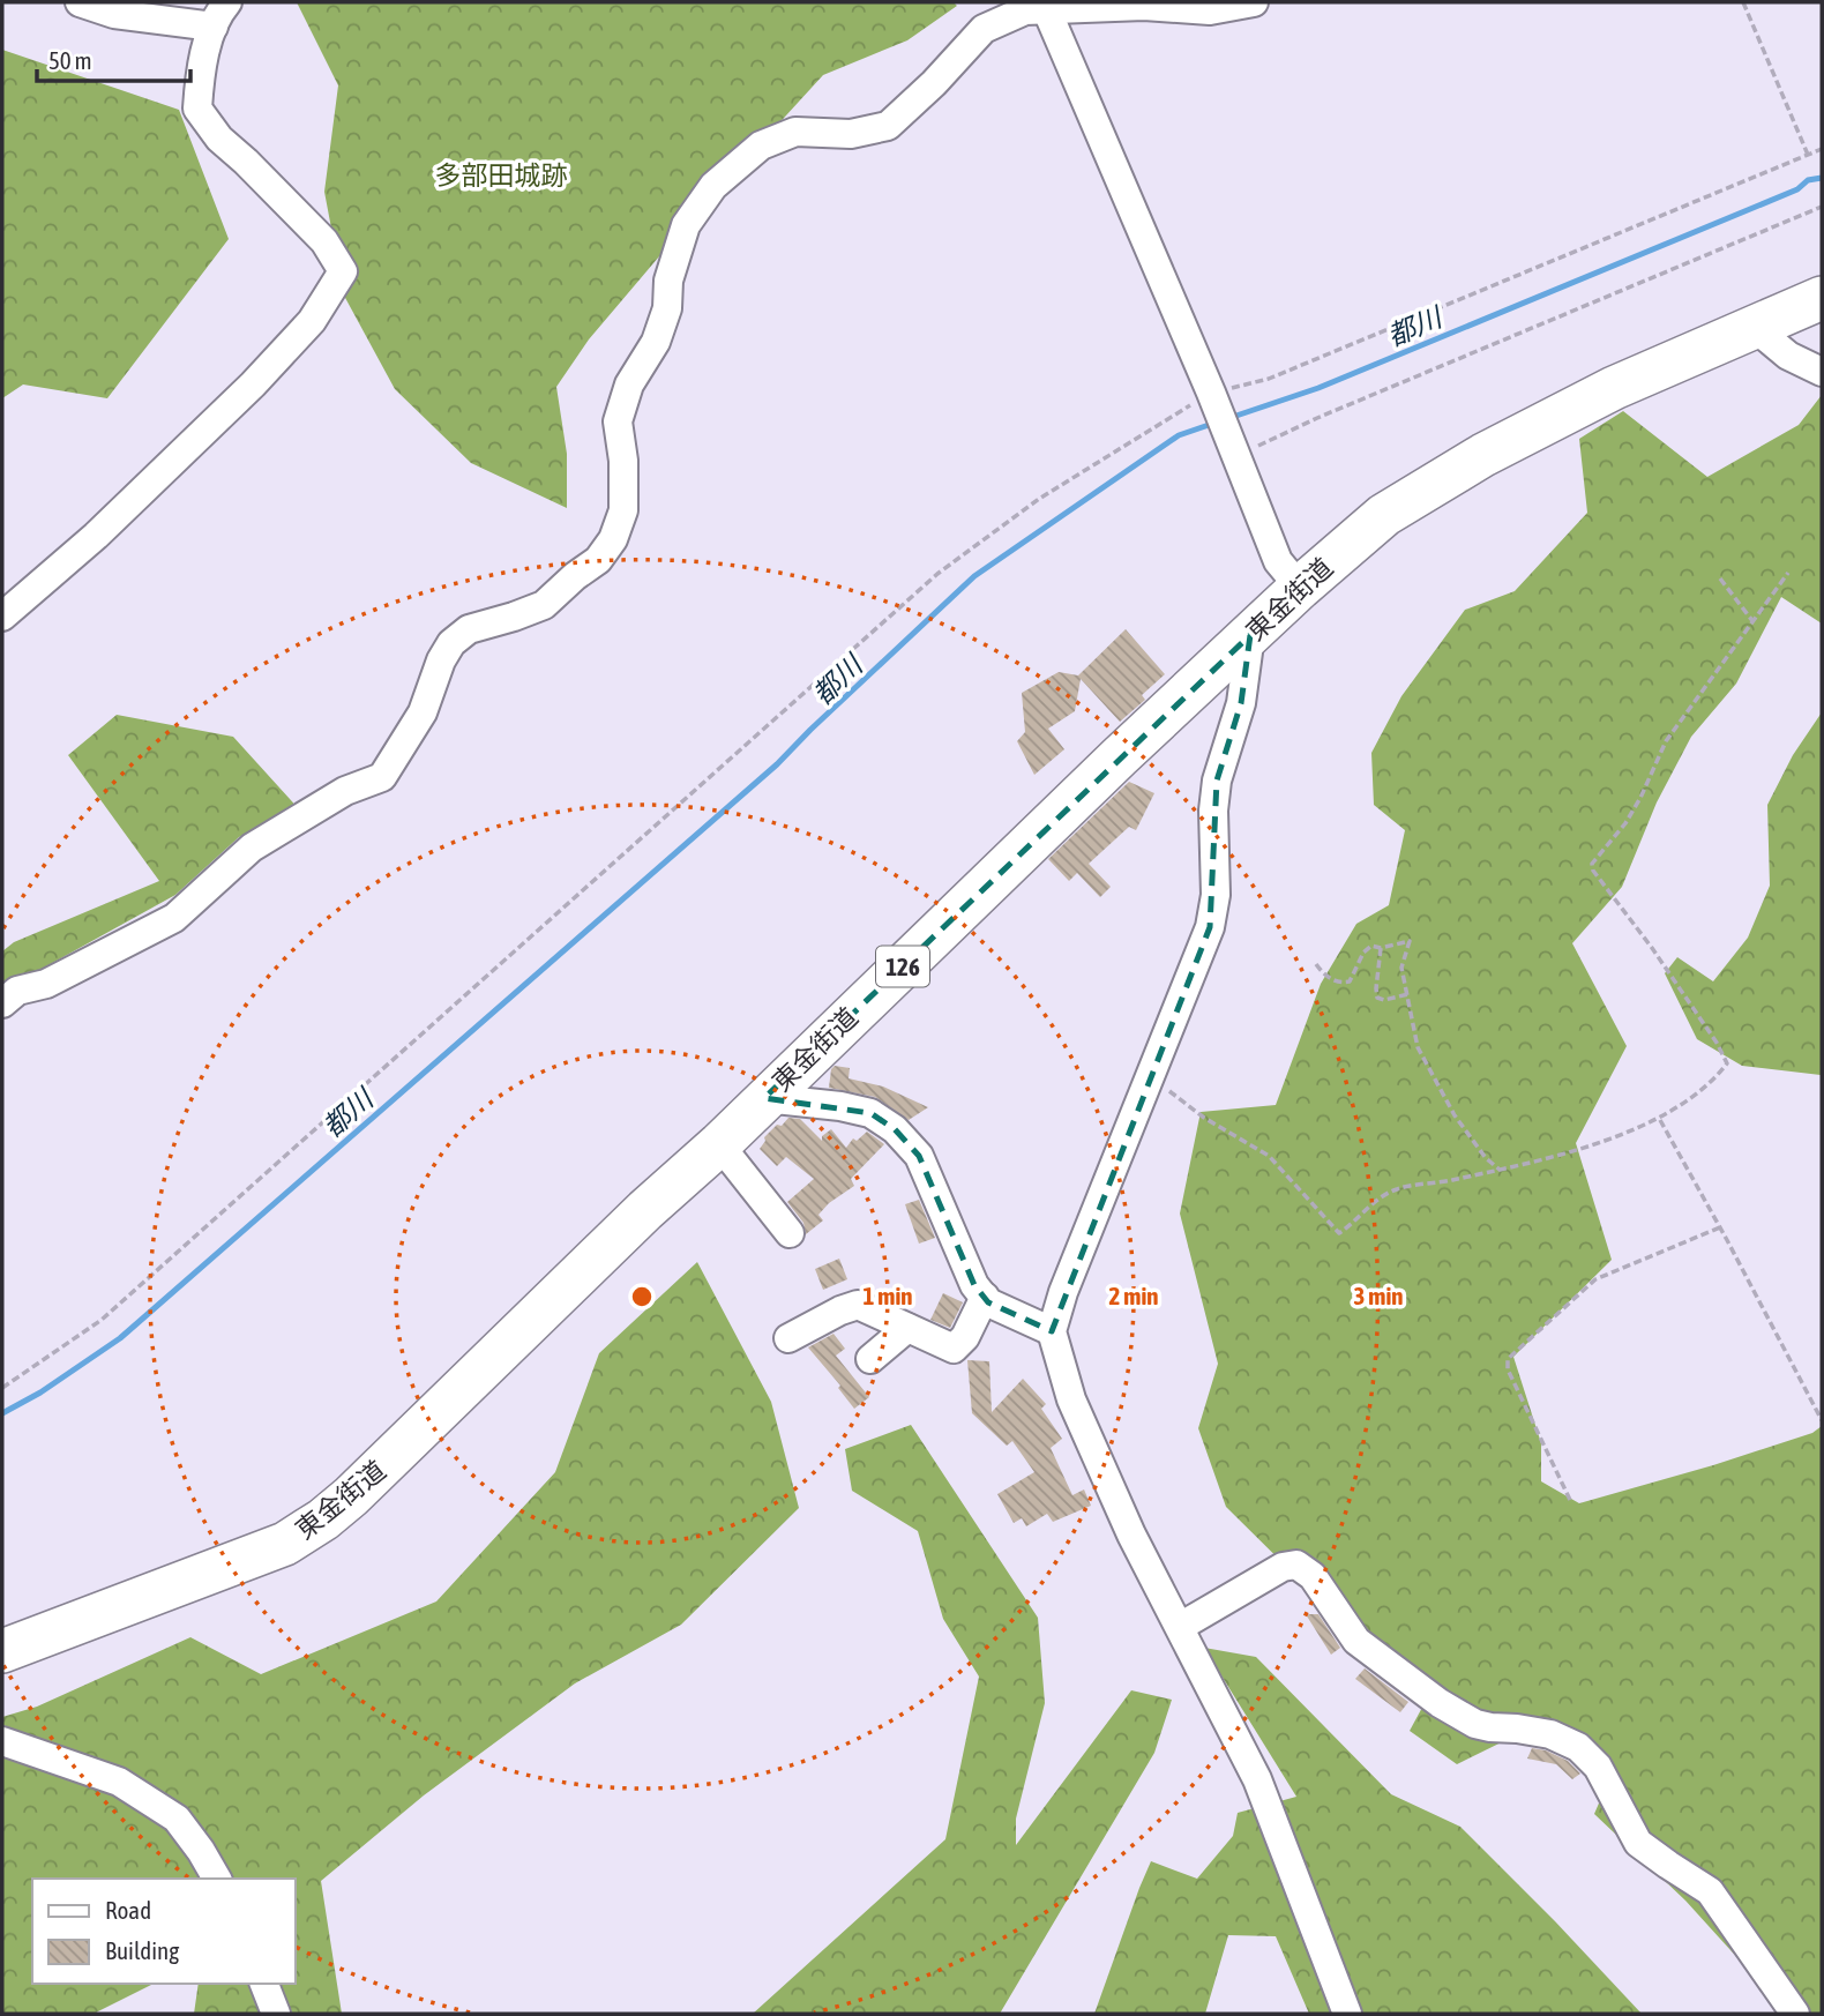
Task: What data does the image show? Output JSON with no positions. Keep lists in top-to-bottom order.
{
  "streets": {
    "highway": ["東金街道", "126"]
  },
  "water": ["都川"],
  "parks": ["多部田城跡"],
  "legend": ["Road", "Building"],
  "scale_bar": "50 m",
  "rings": ["1 min", "2 min", "3 min"]
}
